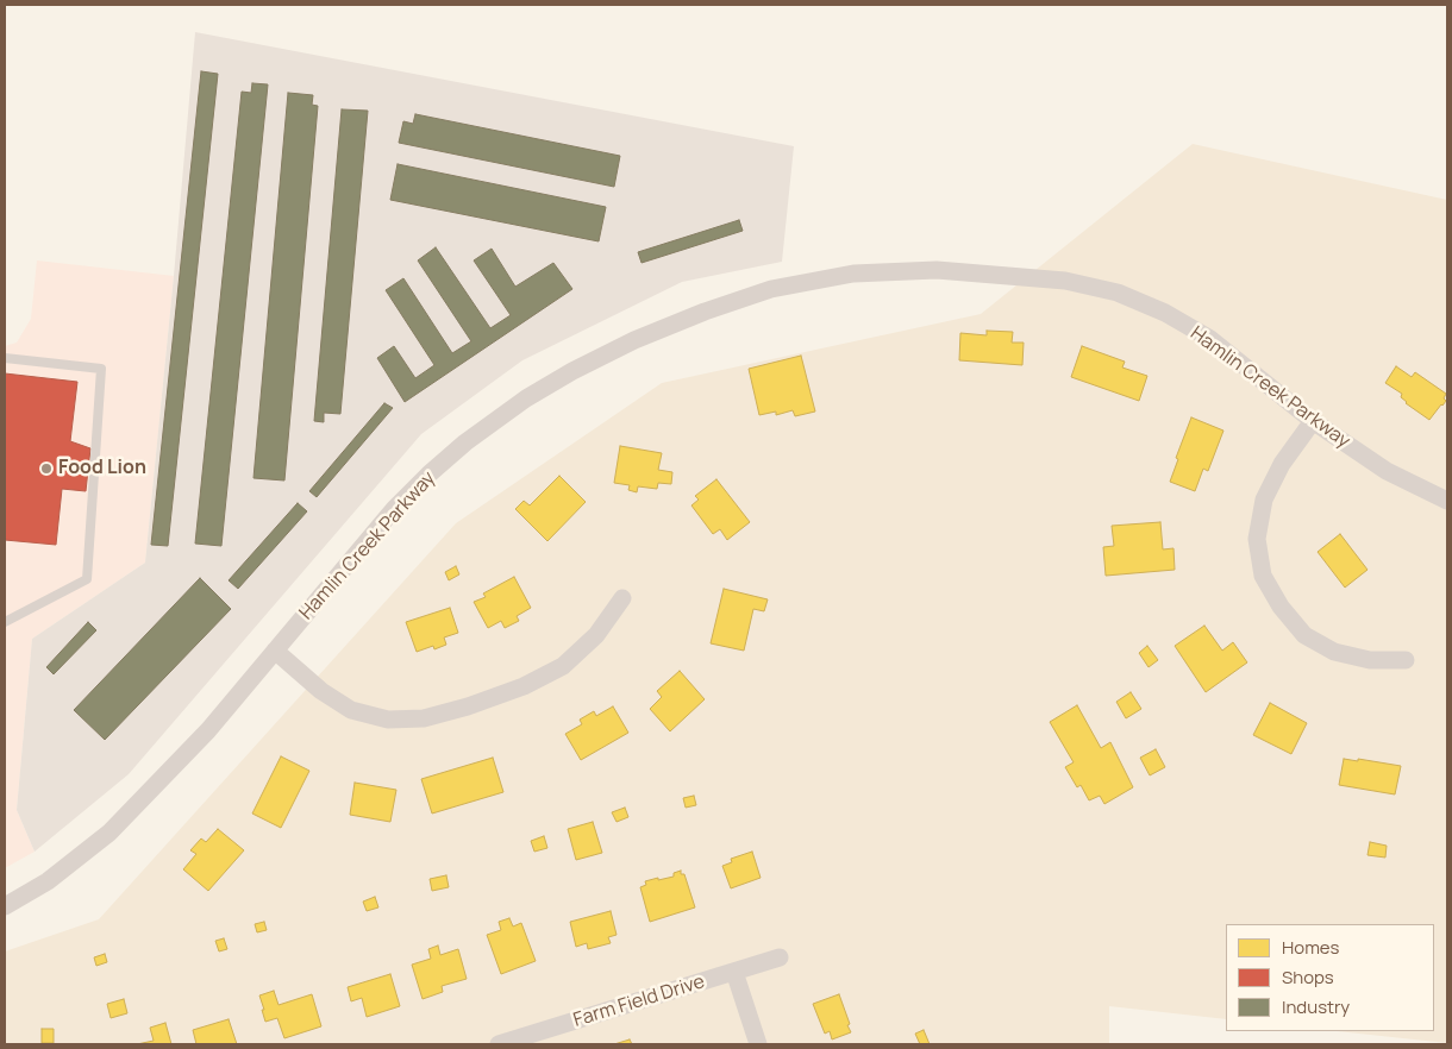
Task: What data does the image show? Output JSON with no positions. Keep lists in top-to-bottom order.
{
  "streets": {
    "street": ["Hamlin Creek Parkway", "Farm Field Drive"]
  },
  "places": ["Food Lion"],
  "legend": ["Homes", "Shops", "Industry"]
}
